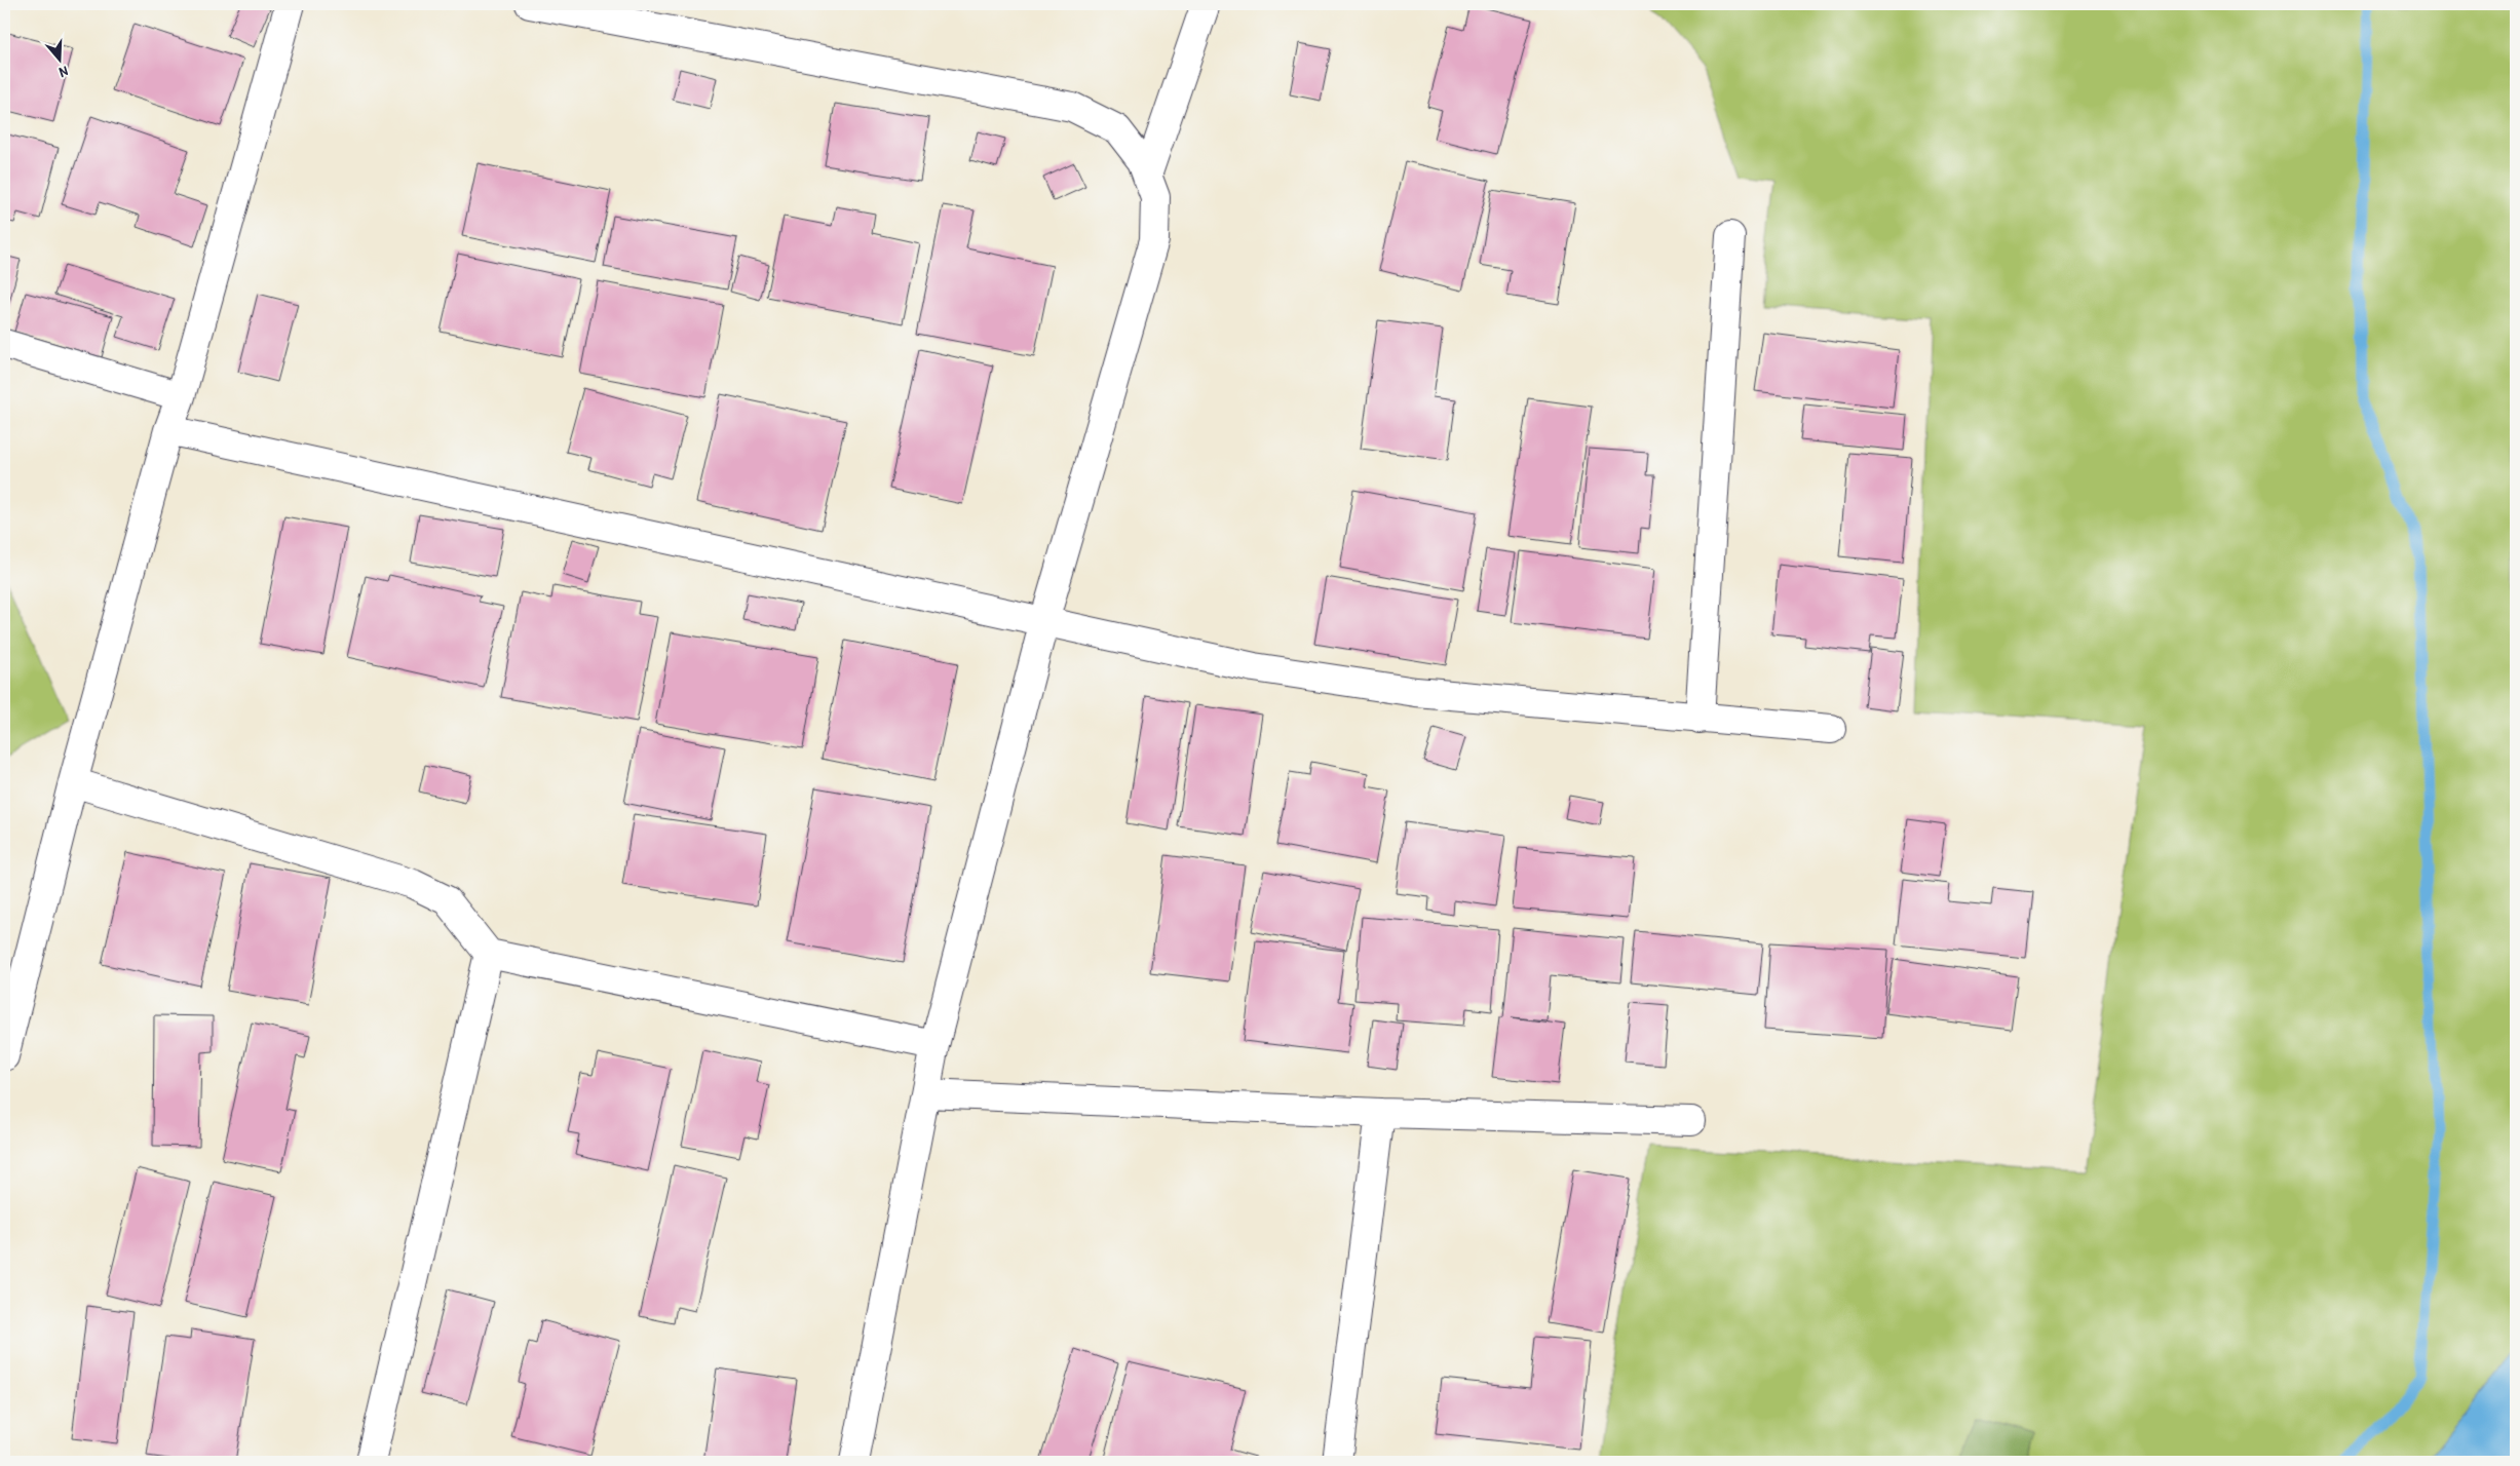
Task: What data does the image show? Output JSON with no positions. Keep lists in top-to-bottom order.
{
  "north": "bottom"
}
